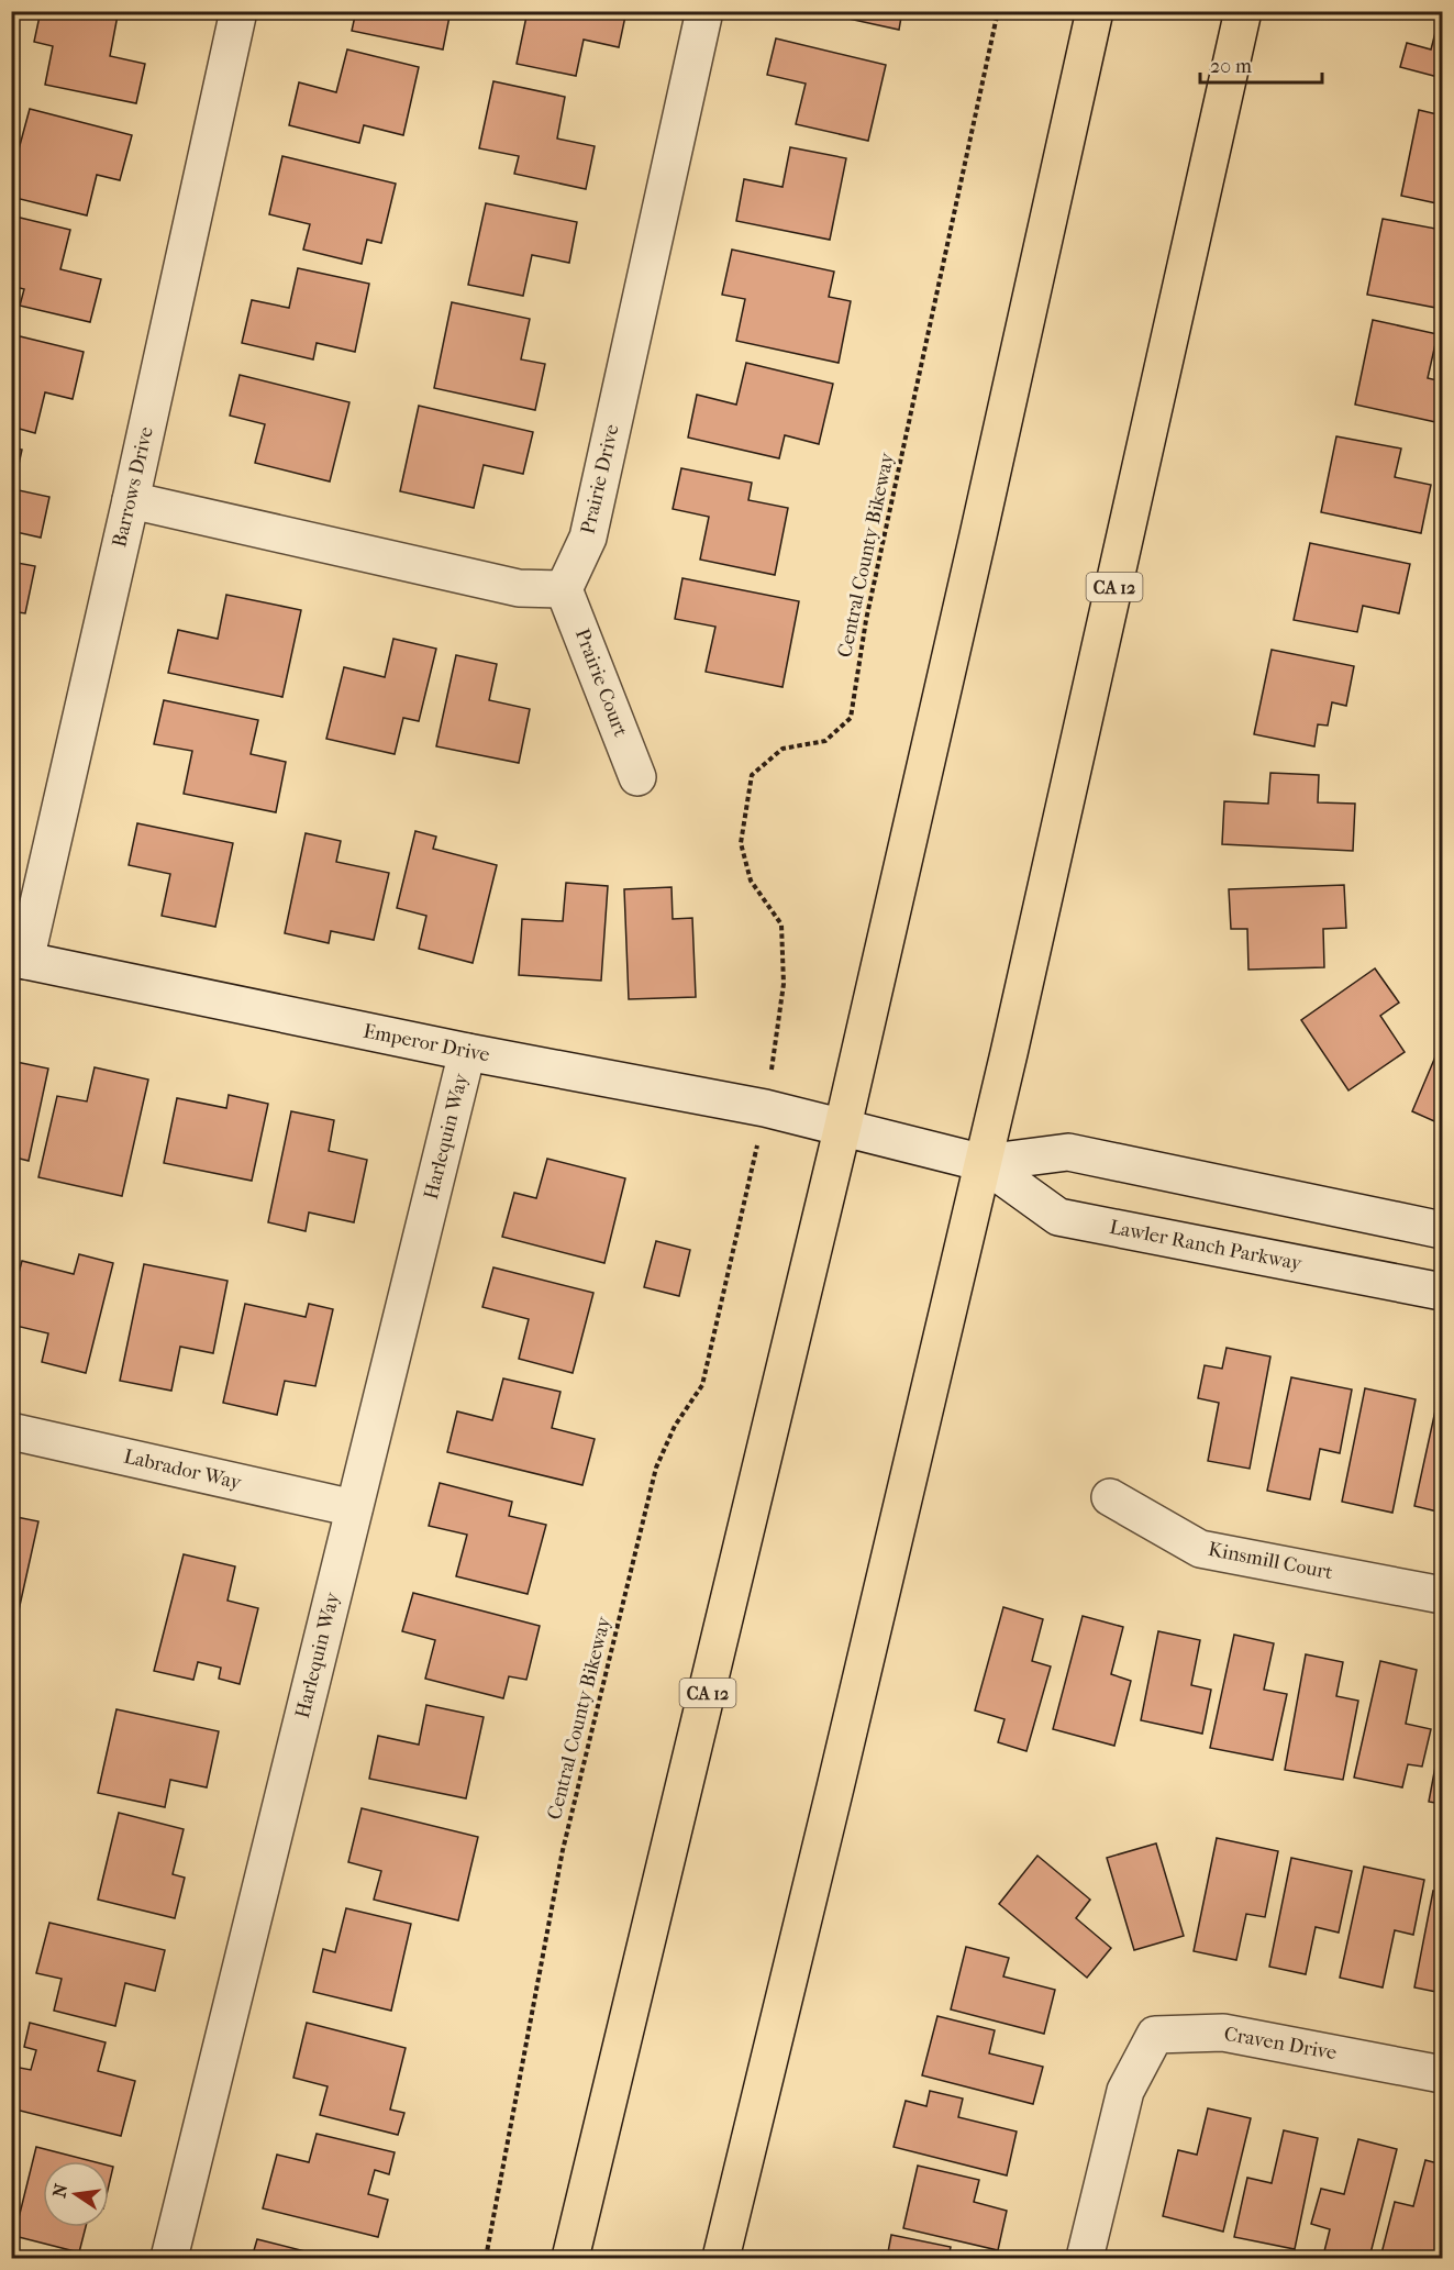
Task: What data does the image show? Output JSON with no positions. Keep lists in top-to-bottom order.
{
  "streets": {
    "highway": ["CA 12"],
    "street": [
      "Prairie Drive",
      "Barrows Drive",
      "Prairie Court",
      "Emperor Drive",
      "Harlequin Way",
      "Lawler Ranch Parkway",
      "Labrador Way",
      "Kinsmill Court",
      "Craven Drive"
    ],
    "path": ["Central County Bikeway"]
  },
  "crossings": [
    ["Prairie Drive", "Prairie Court"],
    ["Barrows Drive", "Emperor Drive"],
    ["CA 12", "Emperor Drive"],
    ["CA 12", "Lawler Ranch Parkway"],
    ["Emperor Drive", "Harlequin Way"],
    ["Emperor Drive", "Lawler Ranch Parkway"],
    ["Harlequin Way", "Labrador Way"]
  ],
  "scale_bar": "20 m",
  "north": "left"
}
